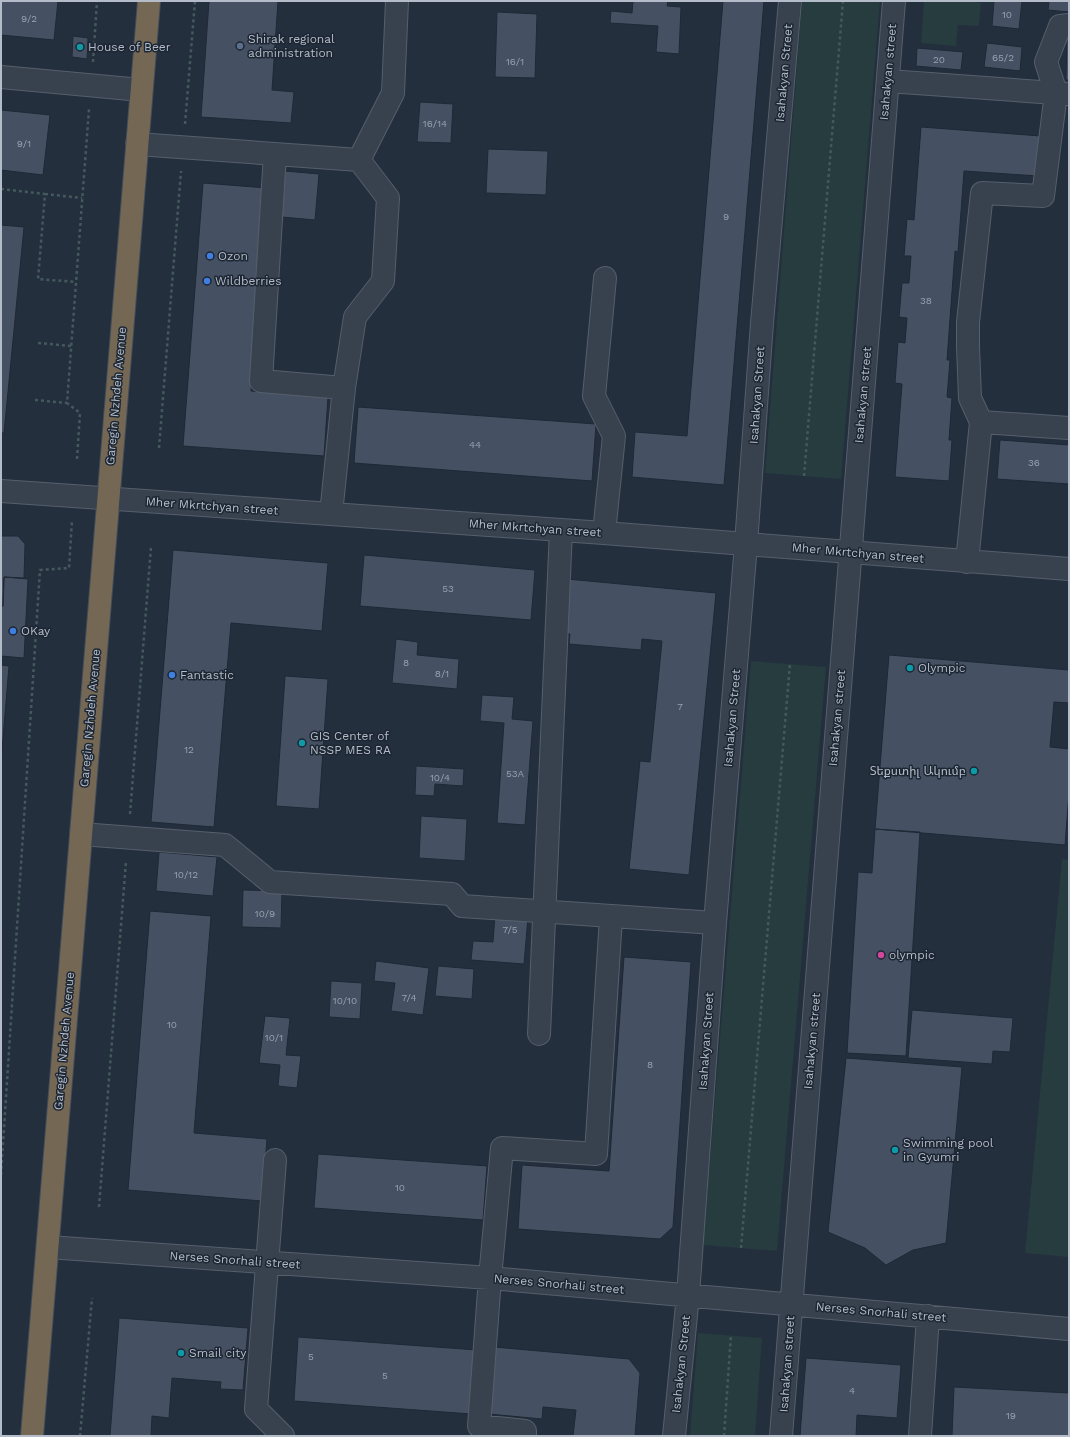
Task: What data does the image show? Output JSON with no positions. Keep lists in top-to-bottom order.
{
  "streets": {
    "highway": ["Garegin Nzhdeh Avenue"],
    "street": [
      "Isahakyan street",
      "Isahakyan Street",
      "Mher Mkrtchyan street",
      "Nerses Snorhali street"
    ]
  },
  "crossings": [
    ["Isahakyan street", "Mher Mkrtchyan street"],
    ["Isahakyan street", "Nerses Snorhali street"],
    ["Isahakyan Street", "Mher Mkrtchyan street"],
    ["Isahakyan Street", "Nerses Snorhali street"],
    ["Garegin Nzhdeh Avenue", "Mher Mkrtchyan street"],
    ["Garegin Nzhdeh Avenue", "Nerses Snorhali street"]
  ],
  "places": [
    "Shirak regional administration",
    "House of Beer",
    "Ozon",
    "Wildberries",
    "OKay",
    "Olympic",
    "Fantastic",
    "GIS Center of NSSP MES RA",
    "Տեքստիլ Ակումբ",
    "olympic",
    "Swimming pool in Gyumri",
    "Smail city"
  ],
  "house_numbers": [
    "10",
    "9/2",
    "65/2",
    "20",
    "16/1",
    "16/14",
    "9/1",
    "9",
    "38",
    "44",
    "36",
    "53",
    "8",
    "8/1",
    "7",
    "12",
    "53A",
    "10/4",
    "10/12",
    "10/9",
    "7/5",
    "7/4",
    "10/10",
    "10",
    "10/1",
    "8",
    "10",
    "5",
    "5",
    "4",
    "19"
  ]
}
